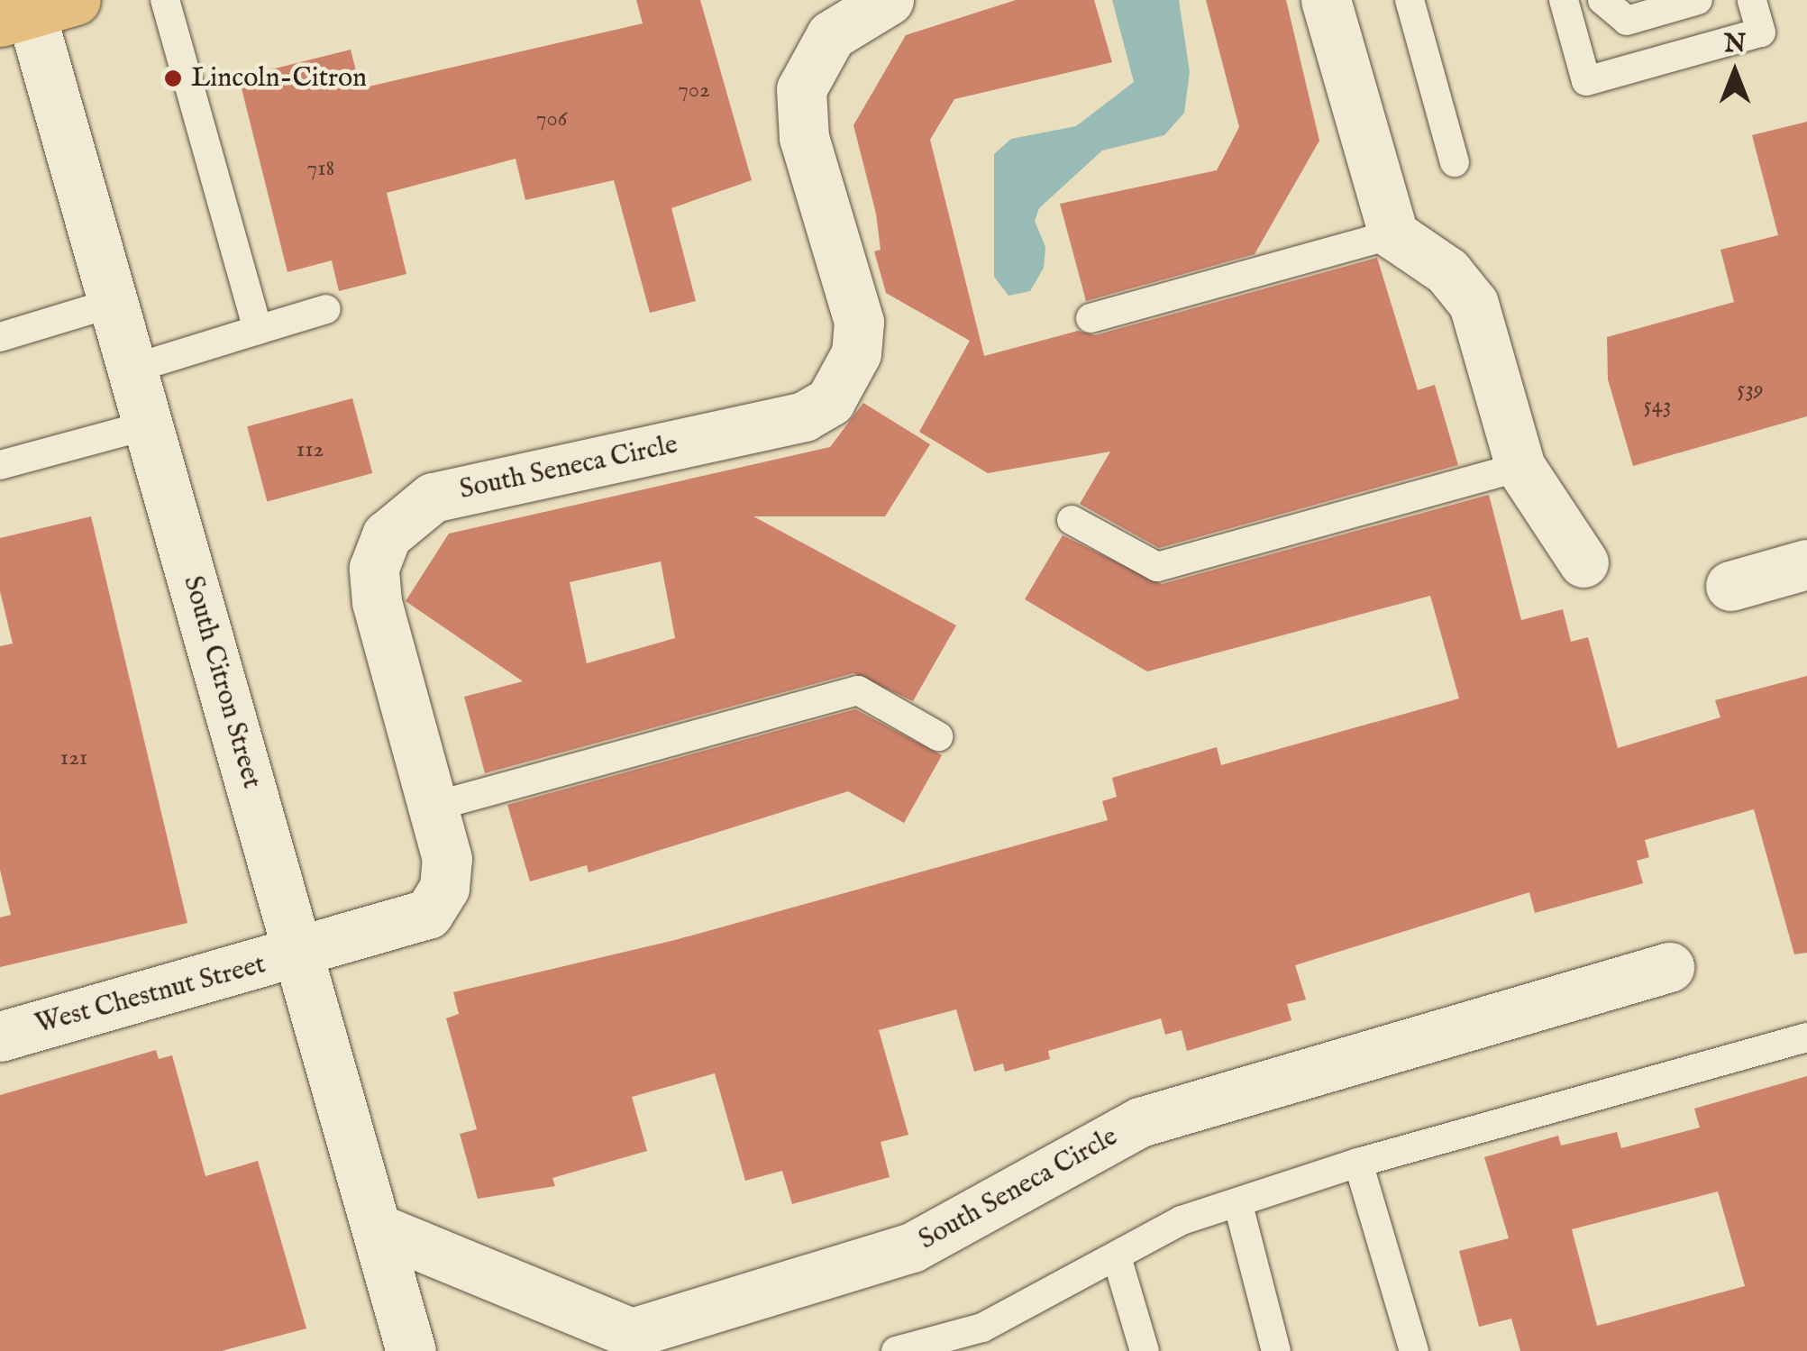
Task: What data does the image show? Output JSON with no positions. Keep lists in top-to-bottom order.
{
  "streets": {
    "street": ["South Seneca Circle", "South Citron Street", "West Chestnut Street"]
  },
  "crossings": [
    ["South Seneca Circle", "South Citron Street"],
    ["South Seneca Circle", "West Chestnut Street"],
    ["South Citron Street", "West Chestnut Street"]
  ],
  "places": ["Lincoln-Citron"],
  "house_numbers": [
    "702",
    "706",
    "718",
    "539",
    "543",
    "112",
    "121"
  ],
  "north": "top"
}
